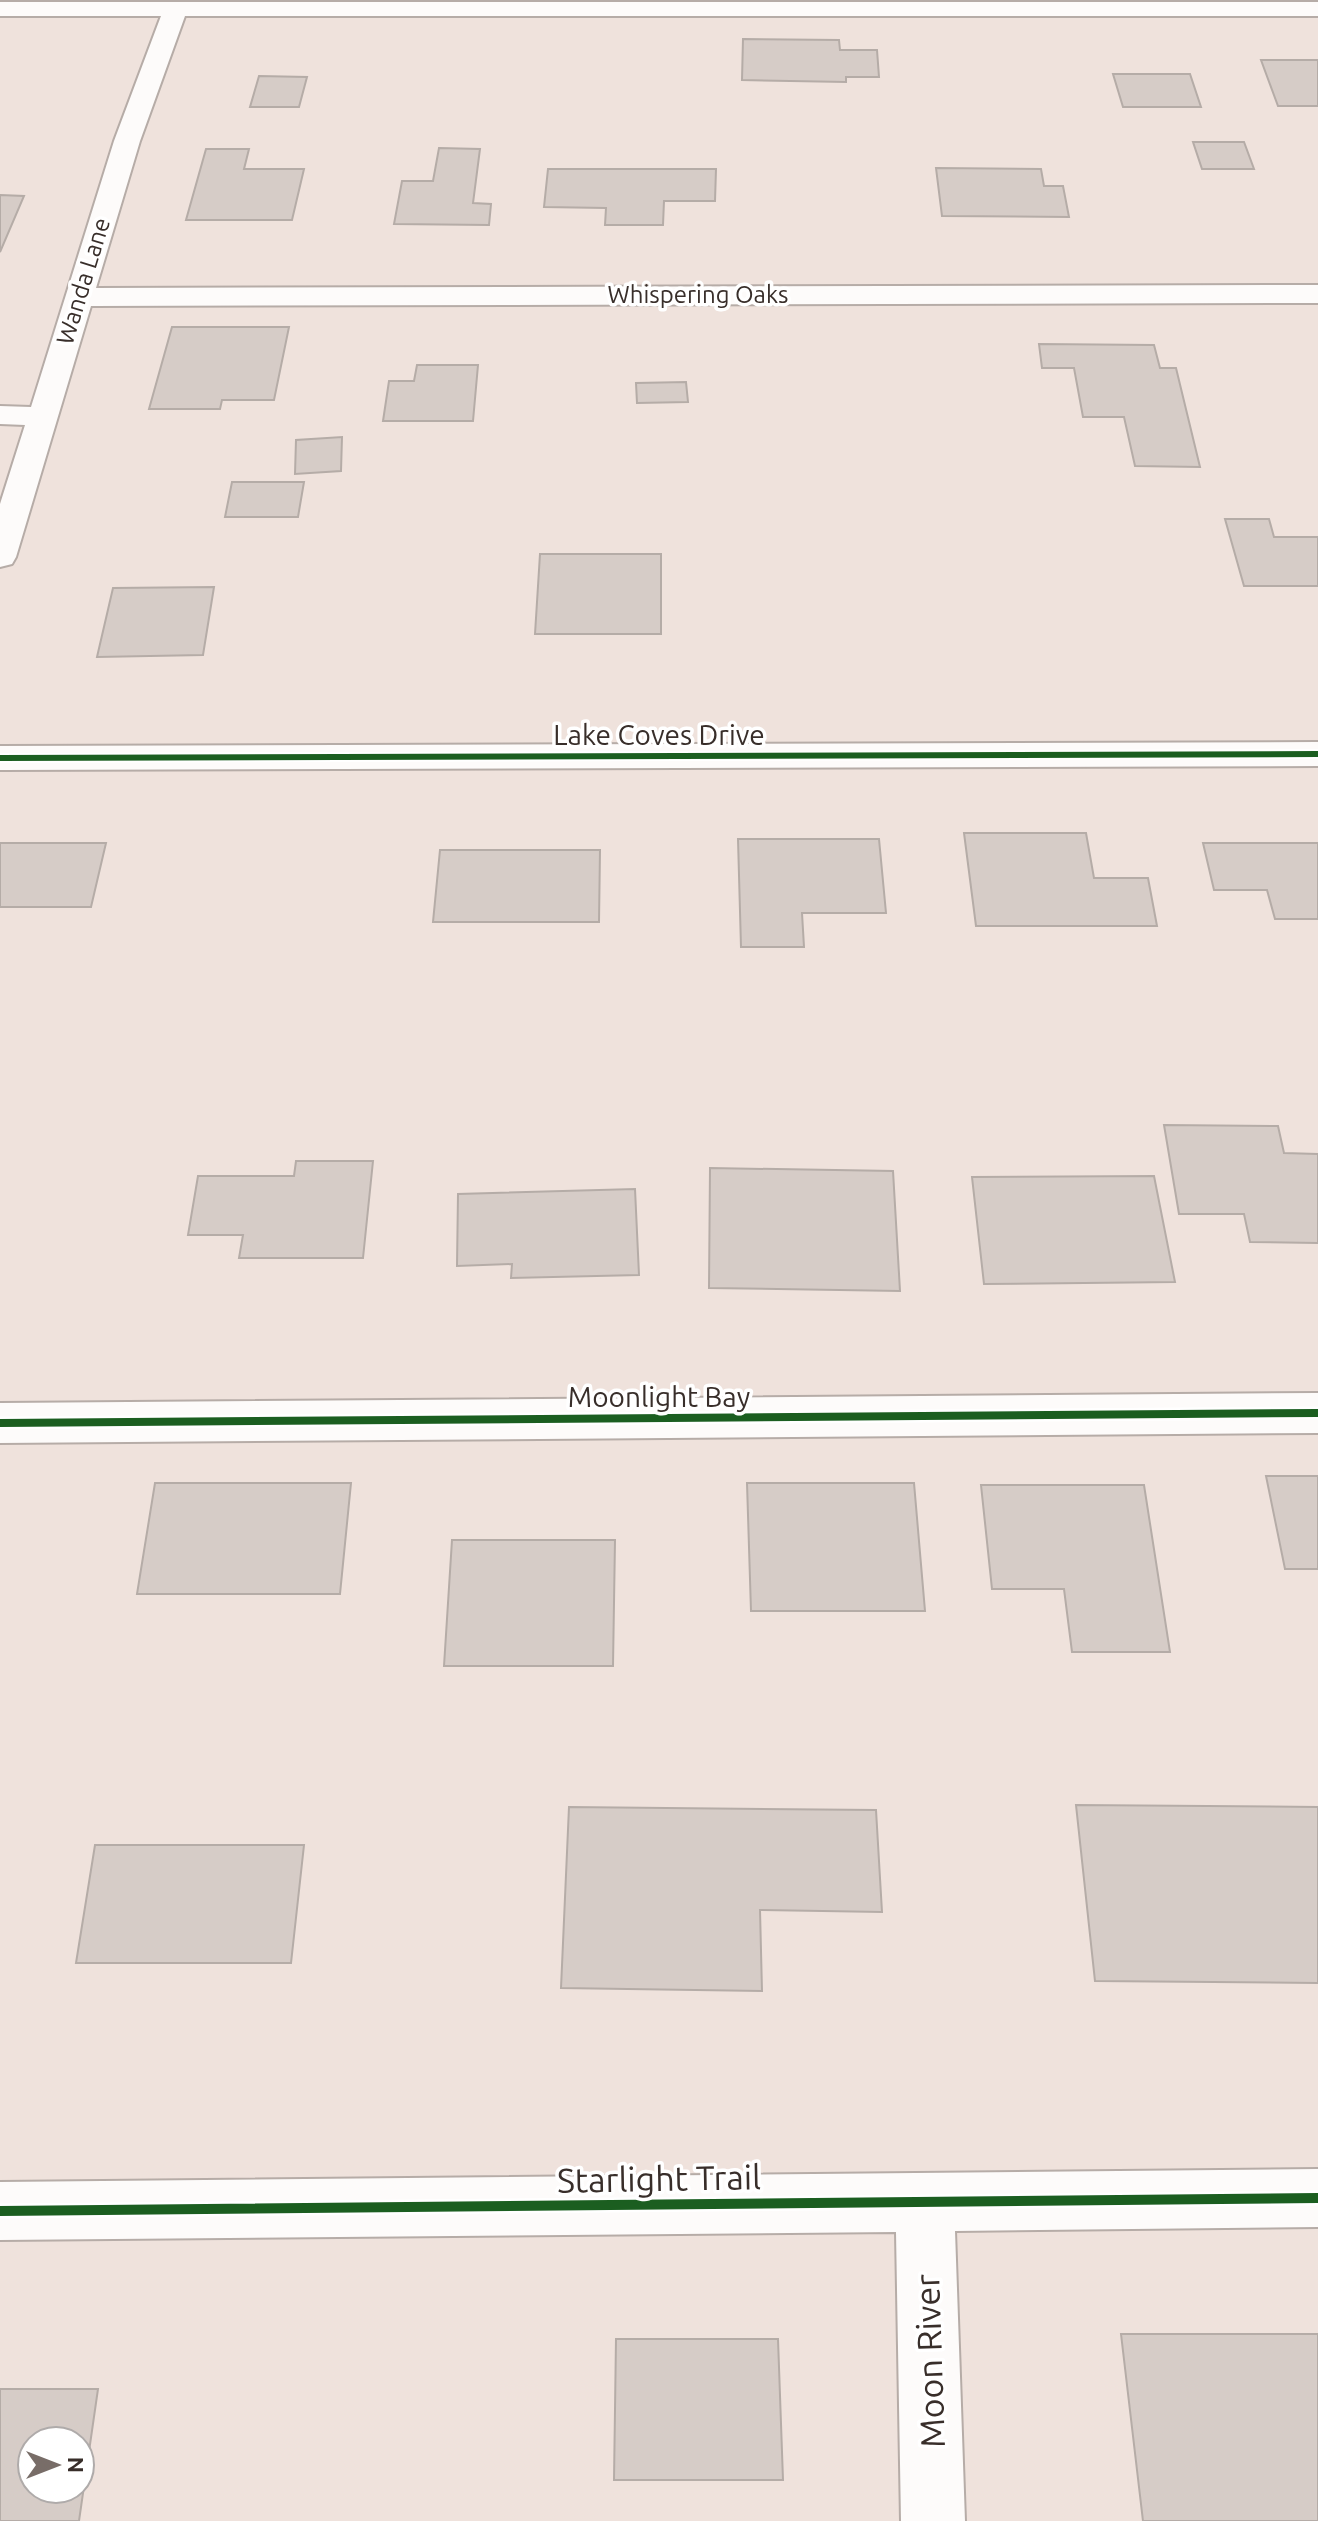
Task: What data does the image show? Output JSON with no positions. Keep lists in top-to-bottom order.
{
  "streets": {
    "street": [
      "Wanda Lane",
      "Whispering Oaks",
      "Lake Coves Drive",
      "Moonlight Bay",
      "Starlight Trail",
      "Moon River"
    ]
  },
  "crossings": [
    ["Wanda Lane", "Whispering Oaks"],
    ["Starlight Trail", "Moon River"]
  ],
  "north": "right"
}
